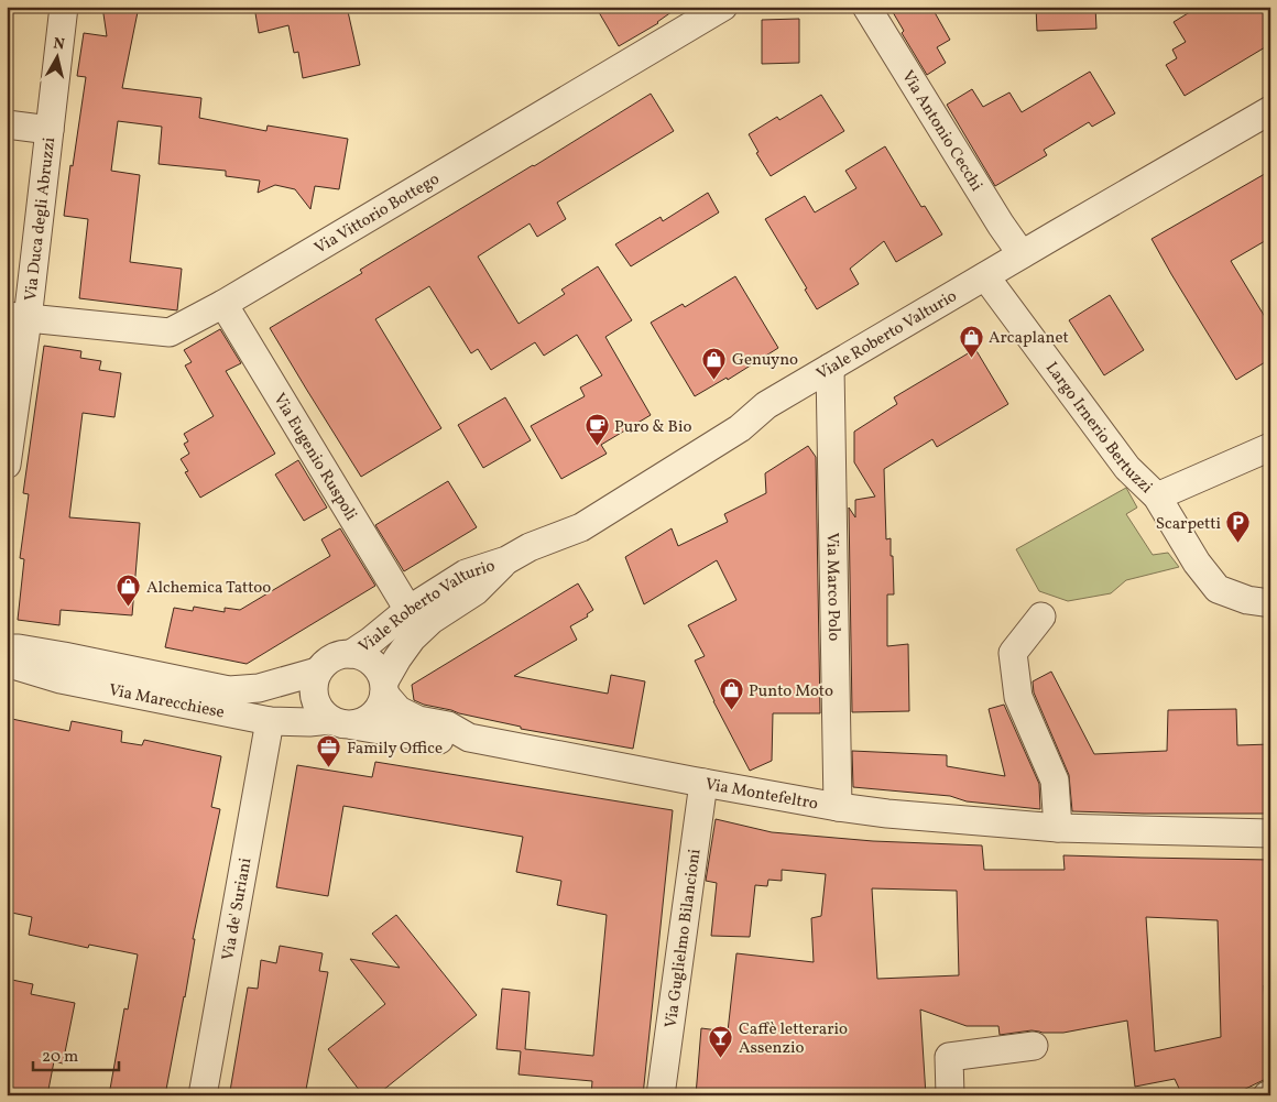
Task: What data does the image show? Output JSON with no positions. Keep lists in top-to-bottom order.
{
  "streets": {
    "street": [
      "Via Antonio Cecchi",
      "Via Vittorio Bottego",
      "Via Duca degli Abruzzi",
      "Viale Roberto Valturio",
      "Largo Irnerio Bertuzzi",
      "Via Eugenio Ruspoli",
      "Via Marco Polo",
      "Via Marecchiese",
      "Via Montefeltro",
      "Via de' Suriani",
      "Via Guglielmo Bilancioni"
    ]
  },
  "crossings": [
    ["Via Antonio Cecchi", "Viale Roberto Valturio"],
    ["Via Vittorio Bottego", "Via Duca degli Abruzzi"],
    ["Via Vittorio Bottego", "Via Eugenio Ruspoli"],
    ["Viale Roberto Valturio", "Largo Irnerio Bertuzzi"],
    ["Viale Roberto Valturio", "Via Eugenio Ruspoli"],
    ["Viale Roberto Valturio", "Via Marco Polo"],
    ["Viale Roberto Valturio", "Via Marecchiese"],
    ["Viale Roberto Valturio", "Via Montefeltro"],
    ["Via Marco Polo", "Via Montefeltro"],
    ["Via Marecchiese", "Via Montefeltro"],
    ["Via Marecchiese", "Via de' Suriani"],
    ["Via Montefeltro", "Via Guglielmo Bilancioni"]
  ],
  "places": {
    "shop": [
      "Arcaplanet",
      "Genuyno",
      "Alchemica Tattoo",
      "Punto Moto"
    ],
    "cafe": ["Puro & Bio"],
    "parking": ["Scarpetti"],
    "office": ["Family Office"],
    "bar": ["Caffè letterario Assenzio"]
  },
  "scale_bar": "20 m",
  "north": "top"
}
